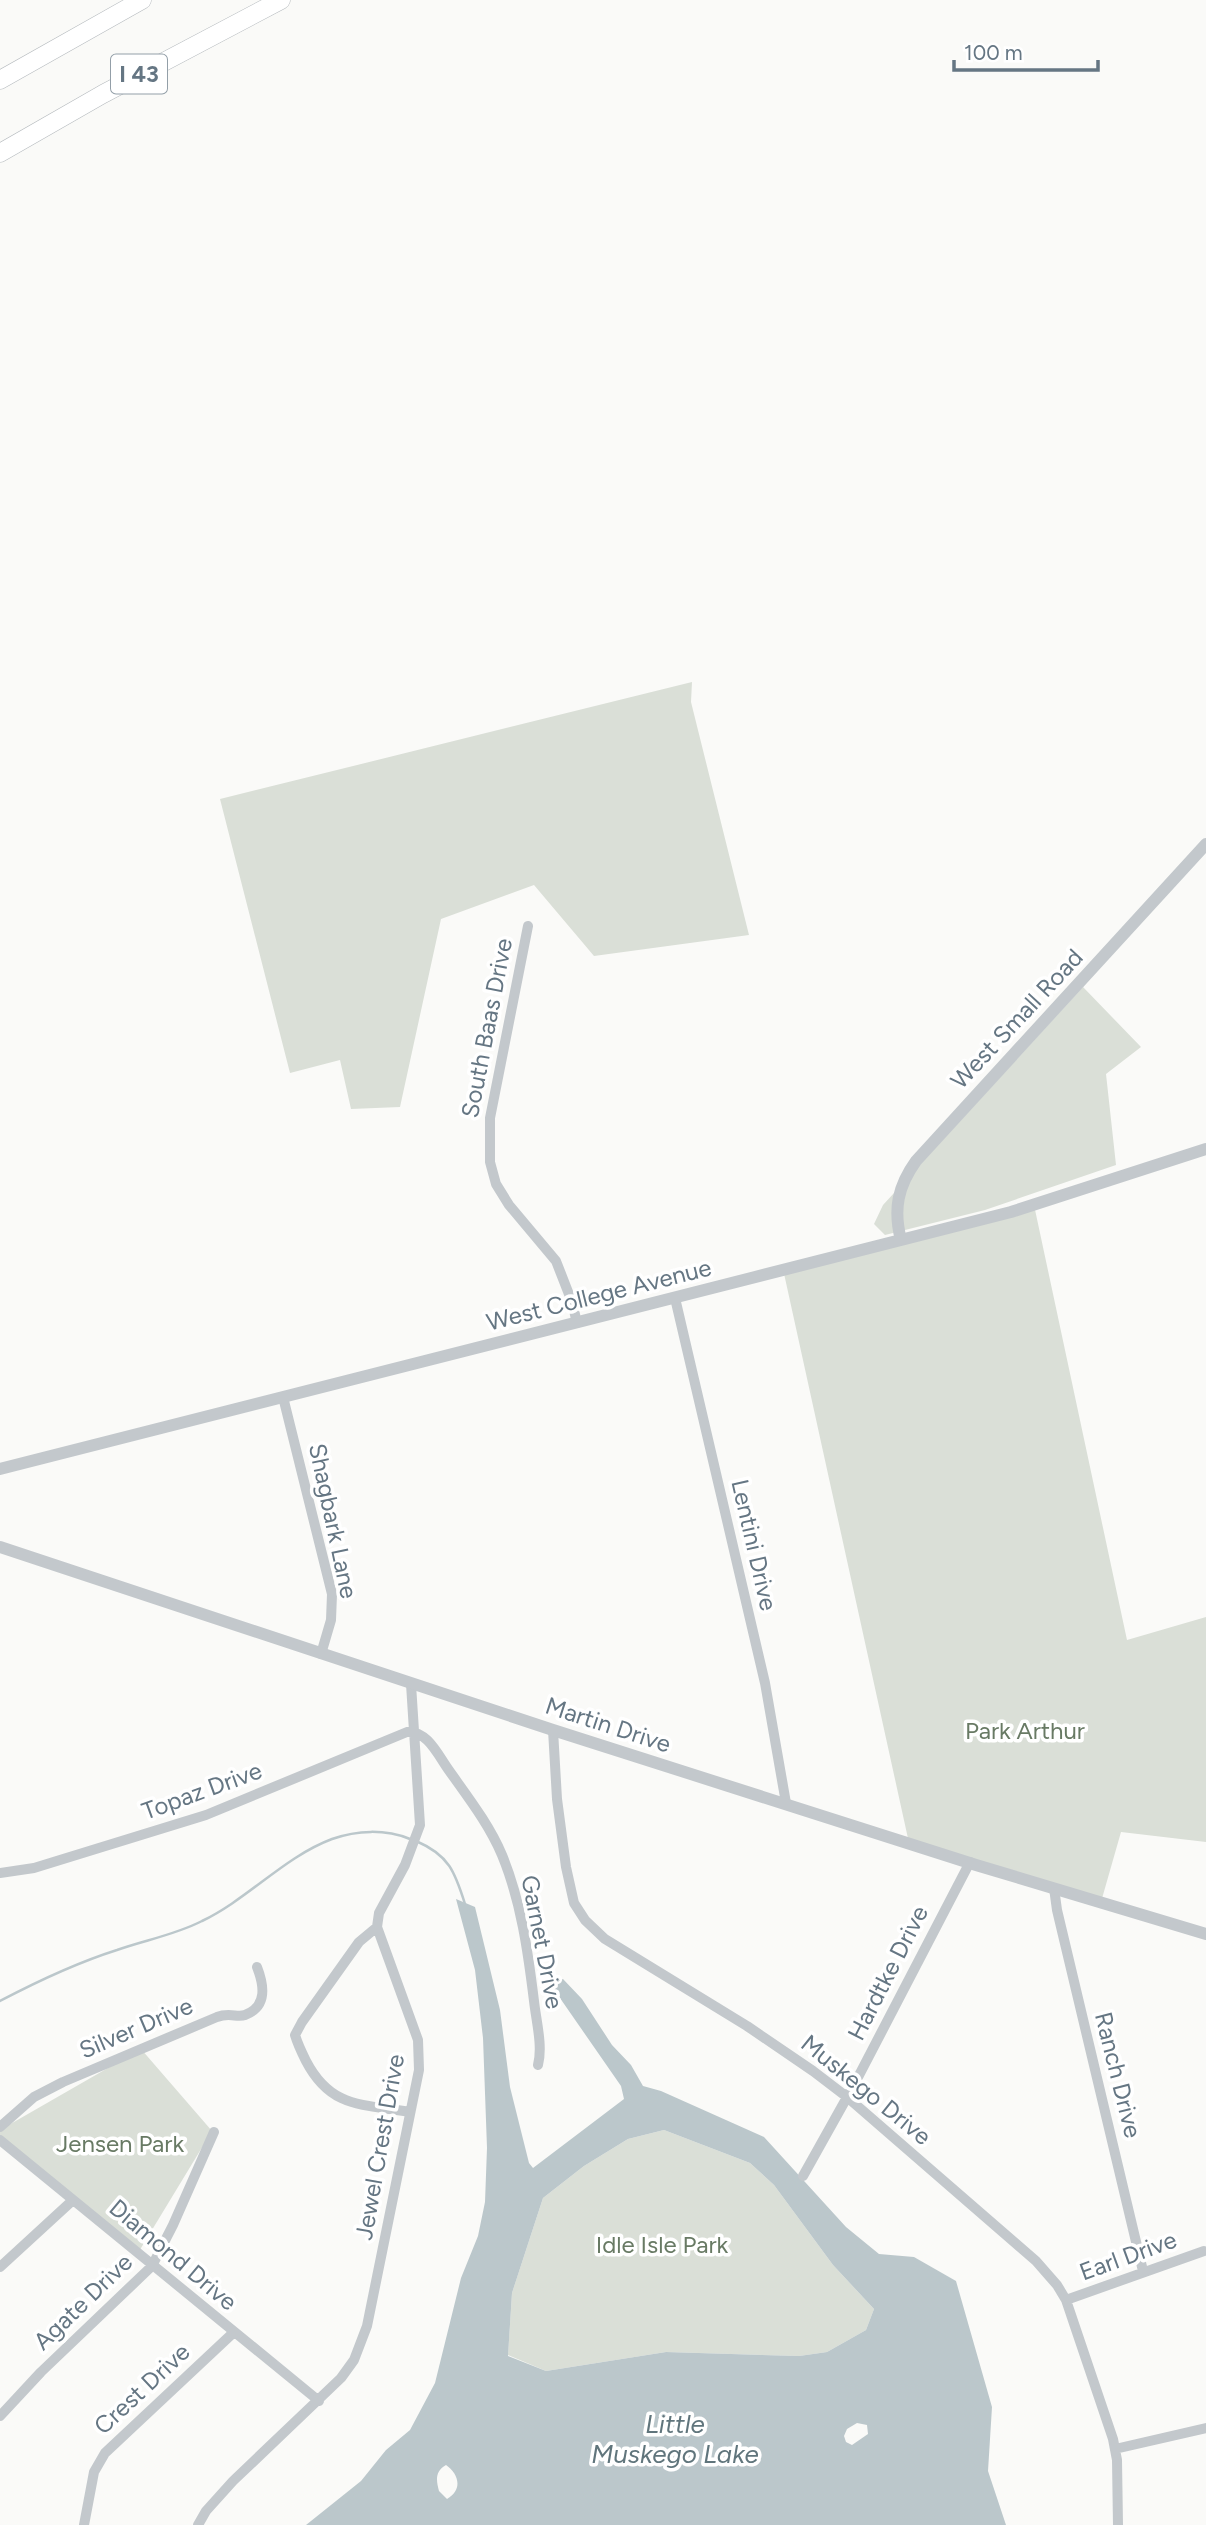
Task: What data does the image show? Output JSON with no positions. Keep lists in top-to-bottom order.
{
  "streets": {
    "highway": ["I 43"],
    "street": [
      "West Small Road",
      "South Baas Drive",
      "West College Avenue",
      "Shagbark Lane",
      "Lentini Drive",
      "Martin Drive",
      "Topaz Drive",
      "Garnet Drive",
      "Hardtke Drive",
      "Silver Drive",
      "Ranch Drive",
      "Muskego Drive",
      "Jewel Crest Drive",
      "Diamond Drive",
      "Earl Drive",
      "Agate Drive",
      "Crest Drive"
    ]
  },
  "crossings": [
    ["West Small Road", "West College Avenue"],
    ["South Baas Drive", "West College Avenue"],
    ["West College Avenue", "Shagbark Lane"],
    ["West College Avenue", "Lentini Drive"],
    ["Shagbark Lane", "Martin Drive"],
    ["Lentini Drive", "Martin Drive"],
    ["Martin Drive", "Hardtke Drive"],
    ["Martin Drive", "Ranch Drive"],
    ["Martin Drive", "Muskego Drive"],
    ["Topaz Drive", "Garnet Drive"],
    ["Hardtke Drive", "Muskego Drive"],
    ["Ranch Drive", "Earl Drive"],
    ["Muskego Drive", "Earl Drive"],
    ["Jewel Crest Drive", "Diamond Drive"],
    ["Diamond Drive", "Agate Drive"],
    ["Diamond Drive", "Crest Drive"]
  ],
  "water": ["Little Muskego Lake"],
  "parks": ["Park Arthur", "Jensen Park", "Idle Isle Park"],
  "scale_bar": "100 m"
}
